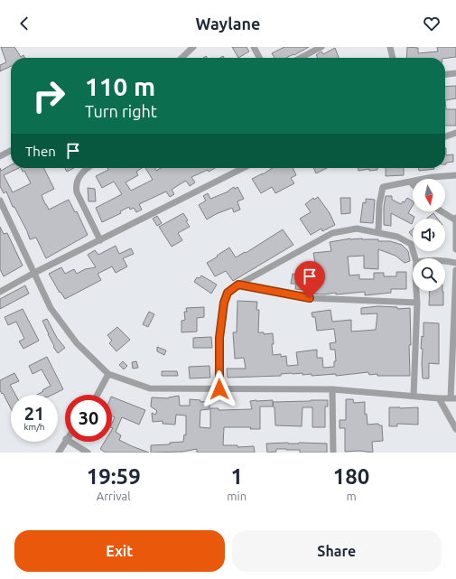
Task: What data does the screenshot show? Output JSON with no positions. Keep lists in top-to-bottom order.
{
  "north": "bottom",
  "page": {
    "header": "Waylane",
    "turn": ["110 m", "Turn right"],
    "then": "Then",
    "speed": "21 km/h",
    "limit": "30",
    "eta": [
      "19:59",
      "Arrival",
      "1",
      "min",
      "180",
      "m"
    ],
    "buttons": ["Exit", "Share"]
  }
}
